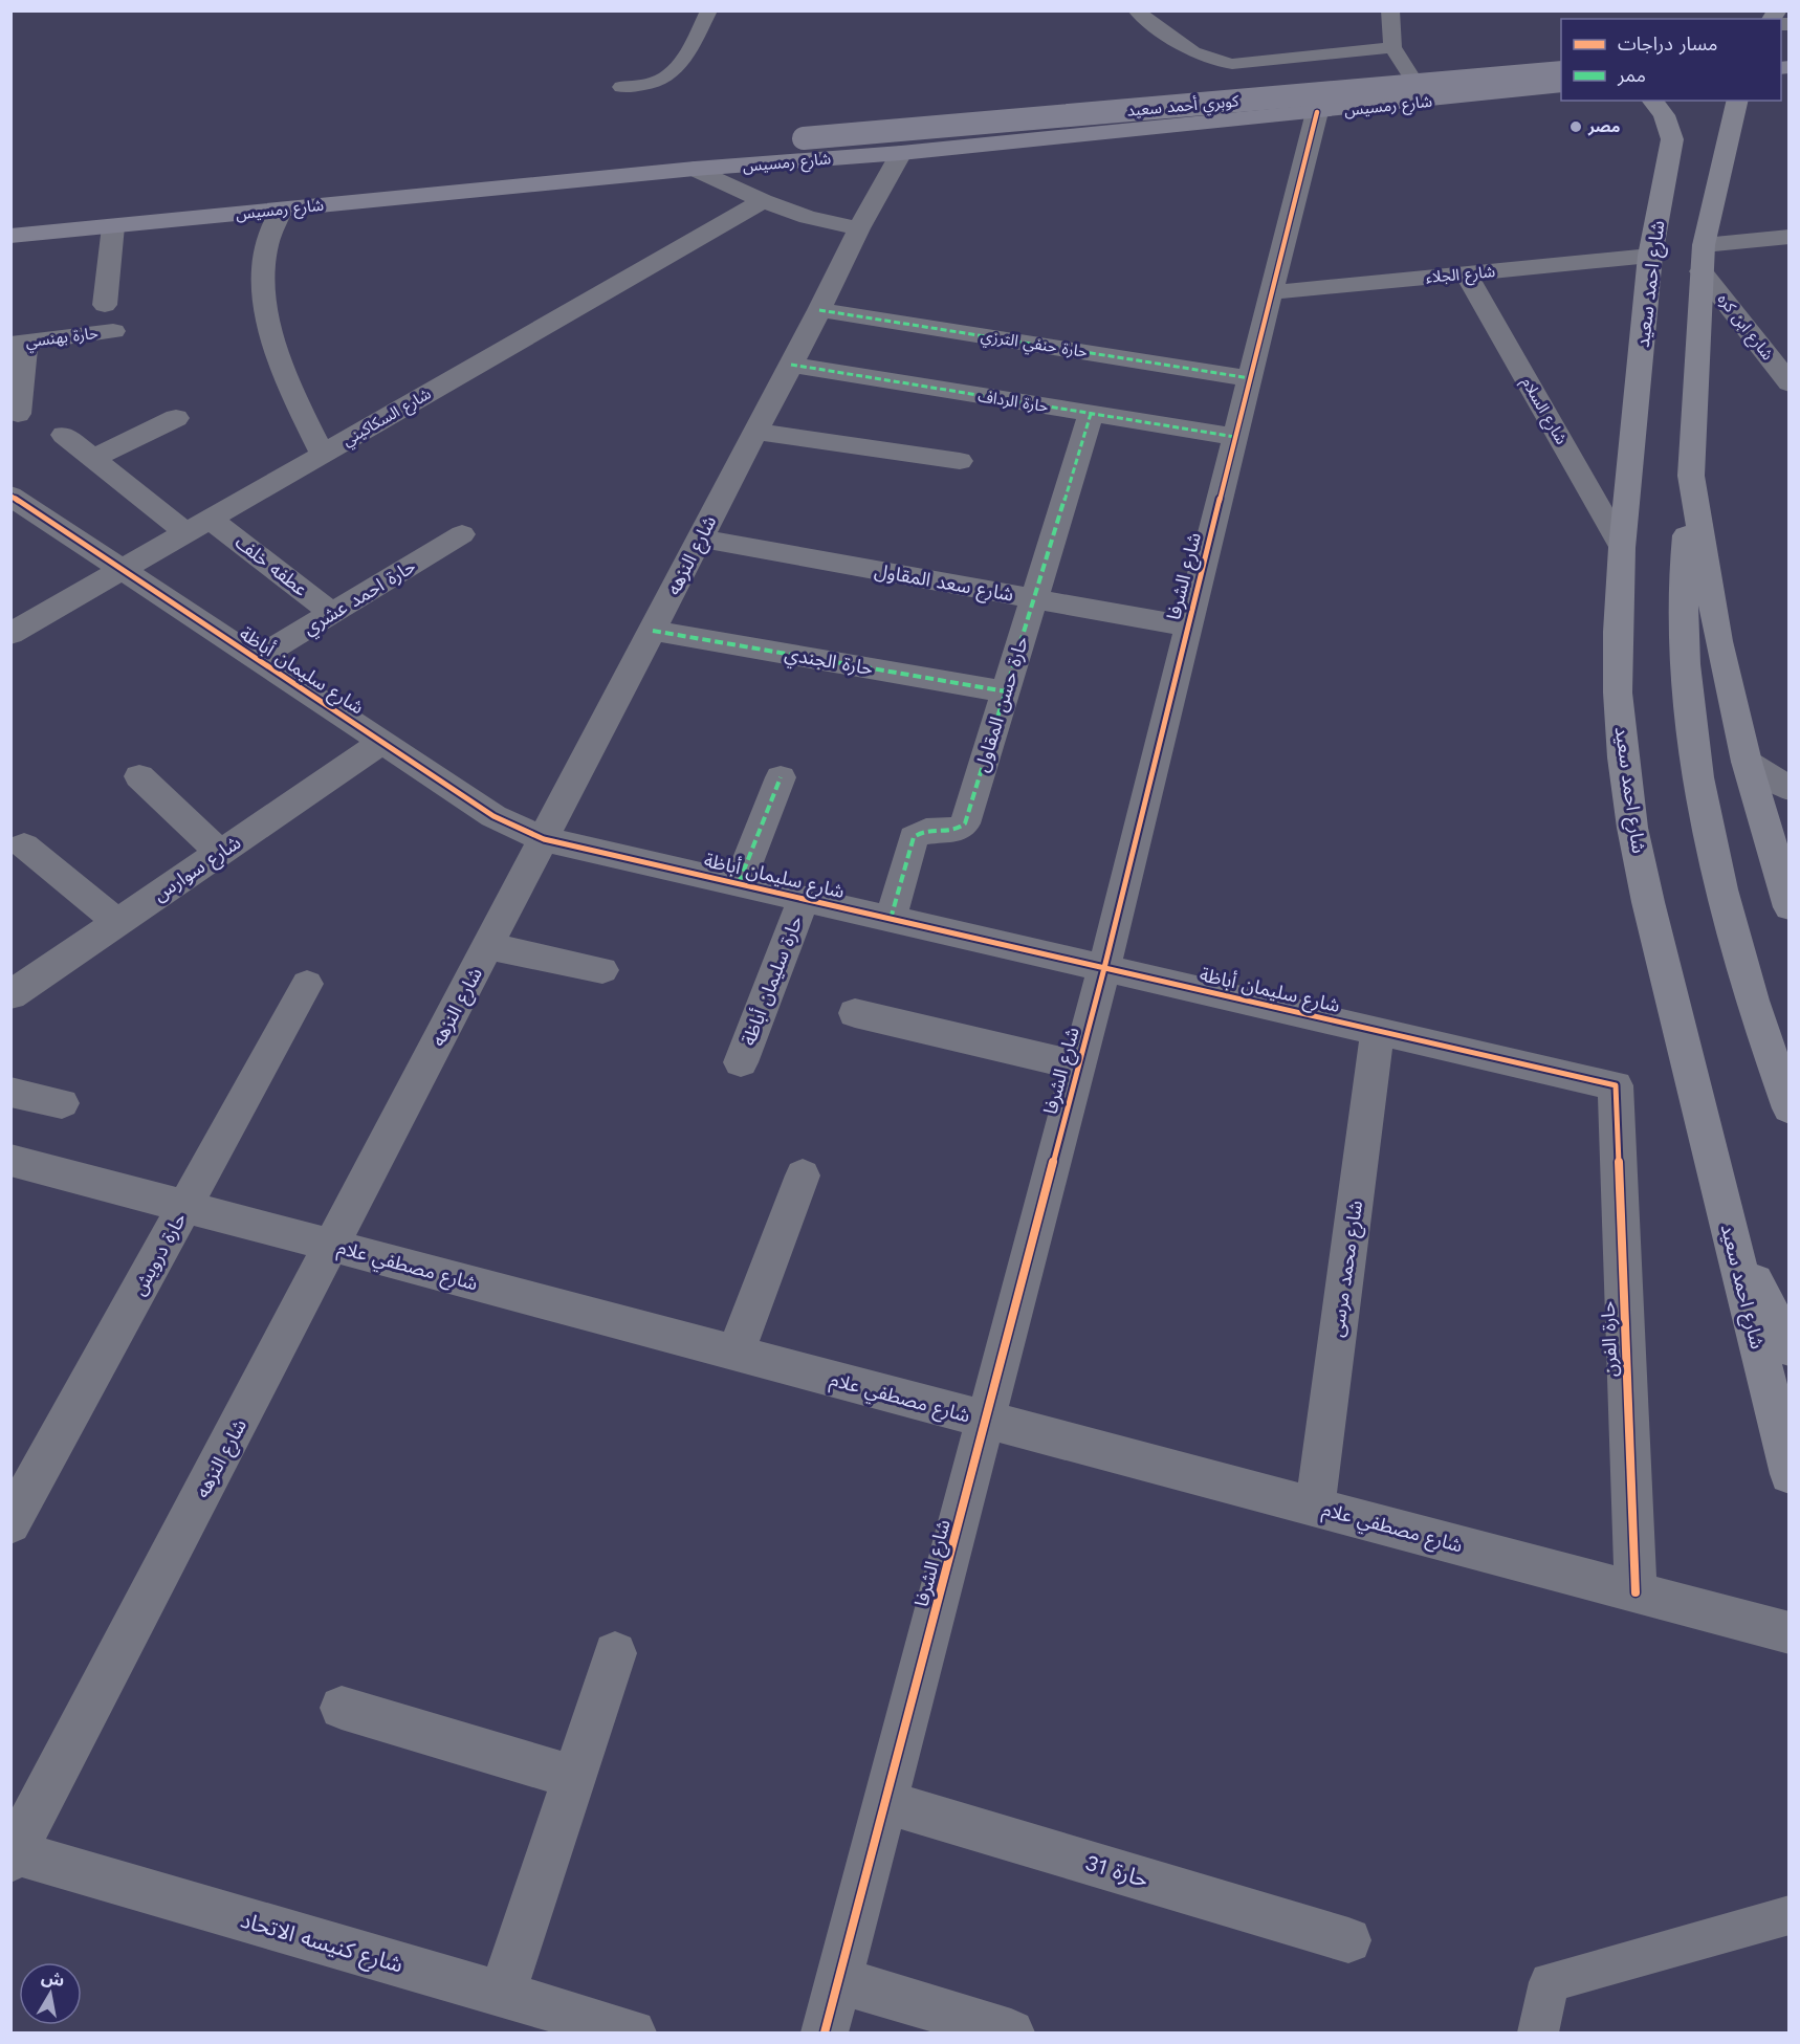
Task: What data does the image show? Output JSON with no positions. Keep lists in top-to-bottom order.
{
  "streets": {
    "main road": ["كوبري أحمد سعيد", "شارع رمسيس", "شارع احمد سعيد"],
    "street": [
      "شارع الجلاء",
      "شارع ابن كره",
      "حارة بهنسي",
      "حارة حنفي الترزي",
      "حارة الرداف",
      "شارع السلام",
      "شارع السكاكيني",
      "شارع النزهه",
      "عطفه خلف",
      "شارع الشرفا",
      "شارع سعد المقاول",
      "حارة احمد عشري",
      "حارة الجندي",
      "شارع سليمان أباظة",
      "حارة حسن المقاول",
      "شارع سوارس",
      "حارة سليمان أباظة",
      "حارة درويش",
      "شارع مصطفي علام",
      "شارع محمد مرسى",
      "حارة الفرن",
      "حارة 31",
      "شارع كنيسه الاتحاد"
    ]
  },
  "crossings": [
    ["كوبري أحمد سعيد", "شارع رمسيس"],
    ["شارع رمسيس", "شارع النزهه"],
    ["شارع رمسيس", "شارع الشرفا"],
    ["شارع الجلاء", "شارع احمد سعيد"],
    ["شارع الجلاء", "شارع السلام"],
    ["شارع الجلاء", "شارع الشرفا"],
    ["شارع احمد سعيد", "شارع السلام"],
    ["حارة حنفي الترزي", "شارع النزهه"],
    ["حارة حنفي الترزي", "شارع الشرفا"],
    ["حارة الرداف", "شارع النزهه"],
    ["حارة الرداف", "شارع الشرفا"],
    ["حارة الرداف", "حارة حسن المقاول"],
    ["شارع السكاكيني", "عطفه خلف"],
    ["شارع السكاكيني", "شارع سليمان أباظة"],
    ["شارع النزهه", "شارع سعد المقاول"],
    ["شارع النزهه", "حارة الجندي"],
    ["شارع النزهه", "شارع سليمان أباظة"],
    ["شارع النزهه", "شارع مصطفي علام"],
    ["شارع النزهه", "شارع كنيسه الاتحاد"],
    ["عطفه خلف", "حارة احمد عشري"],
    ["شارع الشرفا", "شارع سعد المقاول"],
    ["شارع الشرفا", "شارع سليمان أباظة"],
    ["شارع الشرفا", "شارع مصطفي علام"],
    ["شارع الشرفا", "حارة 31"],
    ["شارع سعد المقاول", "حارة حسن المقاول"],
    ["حارة احمد عشري", "شارع سليمان أباظة"],
    ["حارة الجندي", "حارة حسن المقاول"],
    ["شارع سليمان أباظة", "حارة حسن المقاول"],
    ["شارع سليمان أباظة", "شارع سوارس"],
    ["شارع سليمان أباظة", "حارة سليمان أباظة"],
    ["شارع سليمان أباظة", "شارع محمد مرسى"],
    ["شارع سليمان أباظة", "حارة الفرن"],
    ["حارة درويش", "شارع مصطفي علام"],
    ["شارع مصطفي علام", "شارع محمد مرسى"],
    ["شارع مصطفي علام", "حارة الفرن"]
  ],
  "places": ["مصر"],
  "legend": ["مسار دراجات", "ممر"],
  "north": "top"
}
